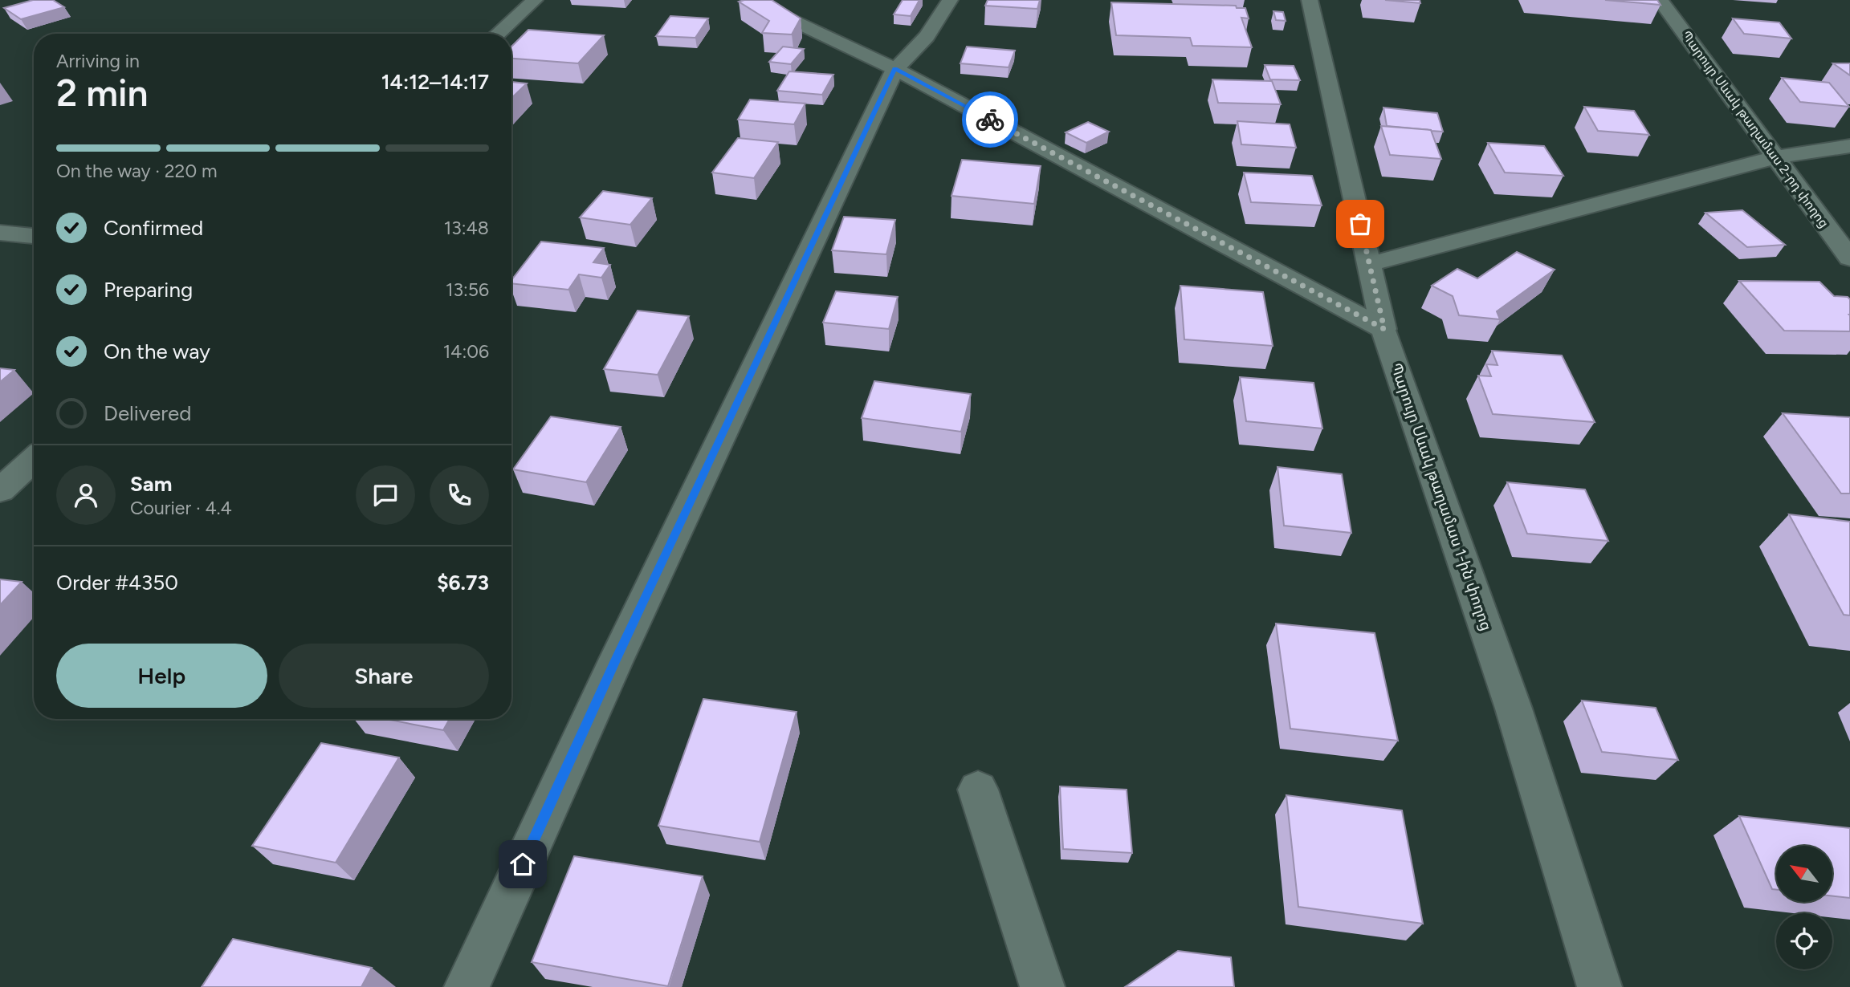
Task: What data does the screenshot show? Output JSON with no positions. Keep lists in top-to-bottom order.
{
  "streets": {
    "street": ["Պարույր Սևակ թաղամաս 2-րդ փողոց", "Պարույր Սևակ թաղամաս 1-ին փողոց"]
  },
  "north": "top left",
  "page": {
    "heading": ["2 min", "Arriving in", "14:12–14:17"],
    "panel": [
      "Sam",
      "Courier · 4.4",
      "Order #4350",
      "$6.73"
    ],
    "bar": "On the way · 220 m",
    "list": [
      ["Confirmed", "13:48"],
      ["Preparing", "13:56"],
      ["On the way", "14:06"],
      "Delivered"
    ],
    "buttons": ["Help", "Share"]
  }
}
